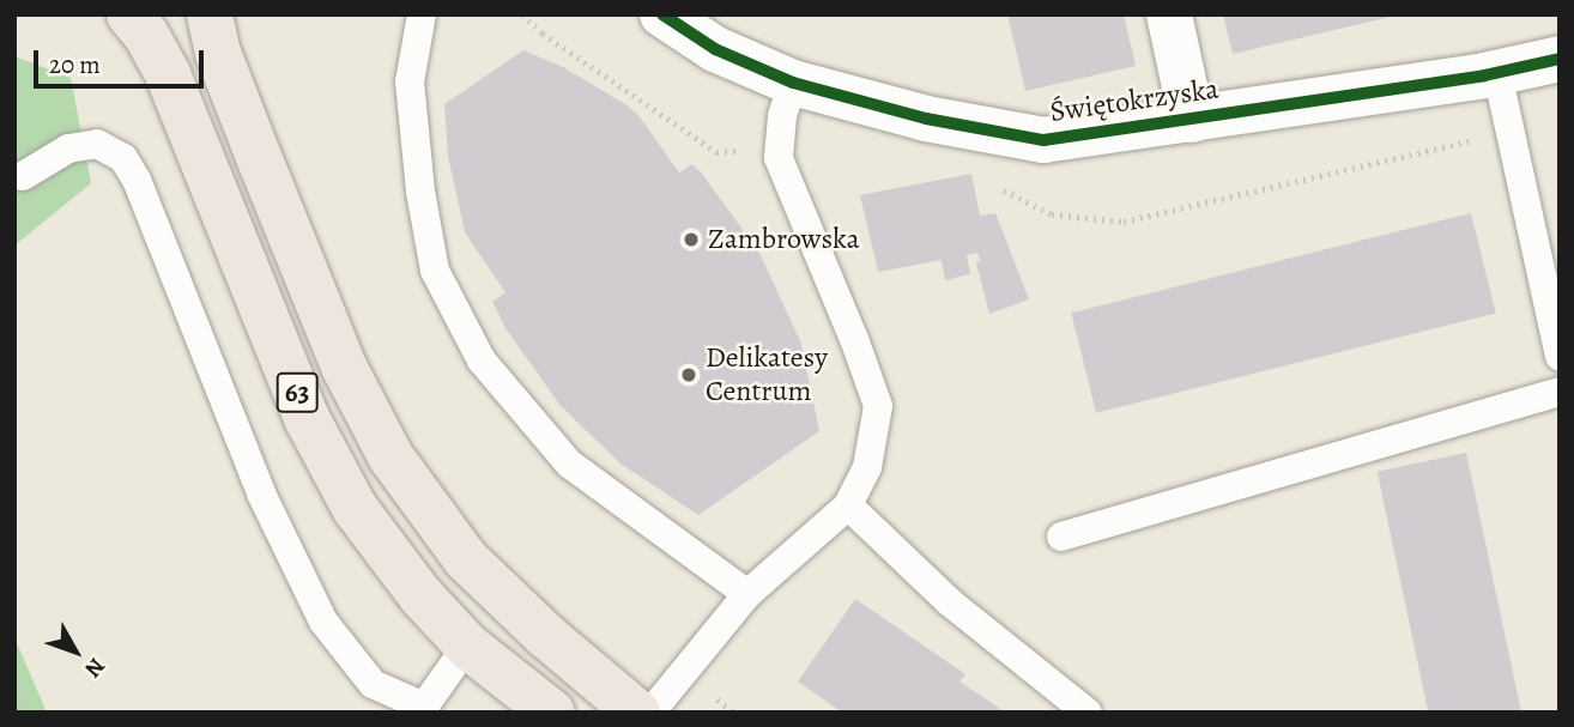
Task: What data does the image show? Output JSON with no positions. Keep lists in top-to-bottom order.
{
  "streets": {
    "main road": ["63"],
    "street": ["Świętokrzyska"]
  },
  "places": ["Zambrowska", "Delikatesy Centrum"],
  "scale_bar": "20 m",
  "north": "bottom right"
}
